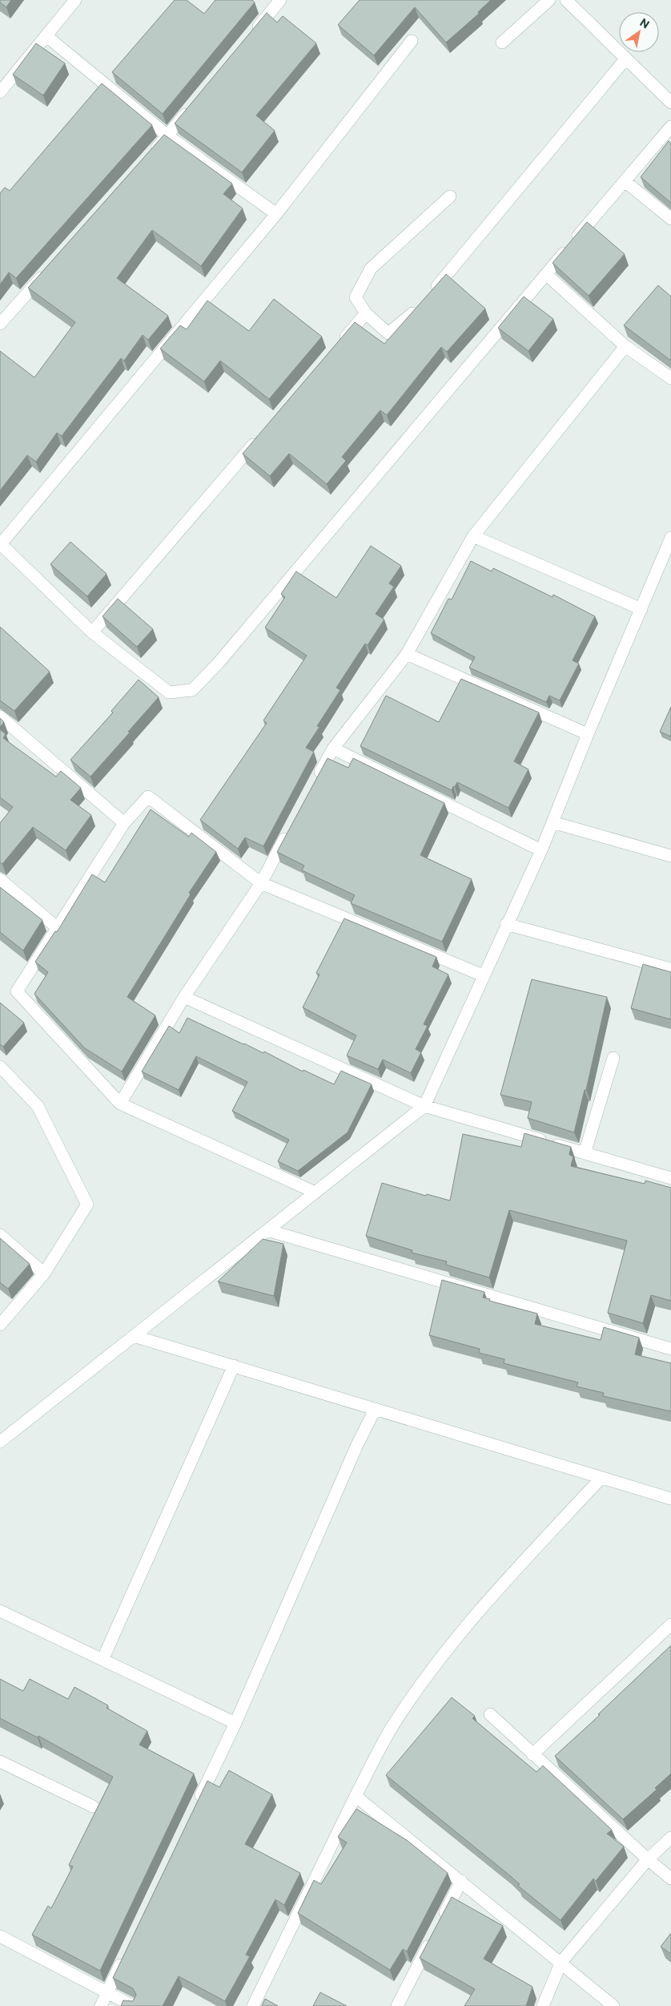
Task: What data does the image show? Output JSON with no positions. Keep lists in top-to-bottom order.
{
  "north": "top right"
}
